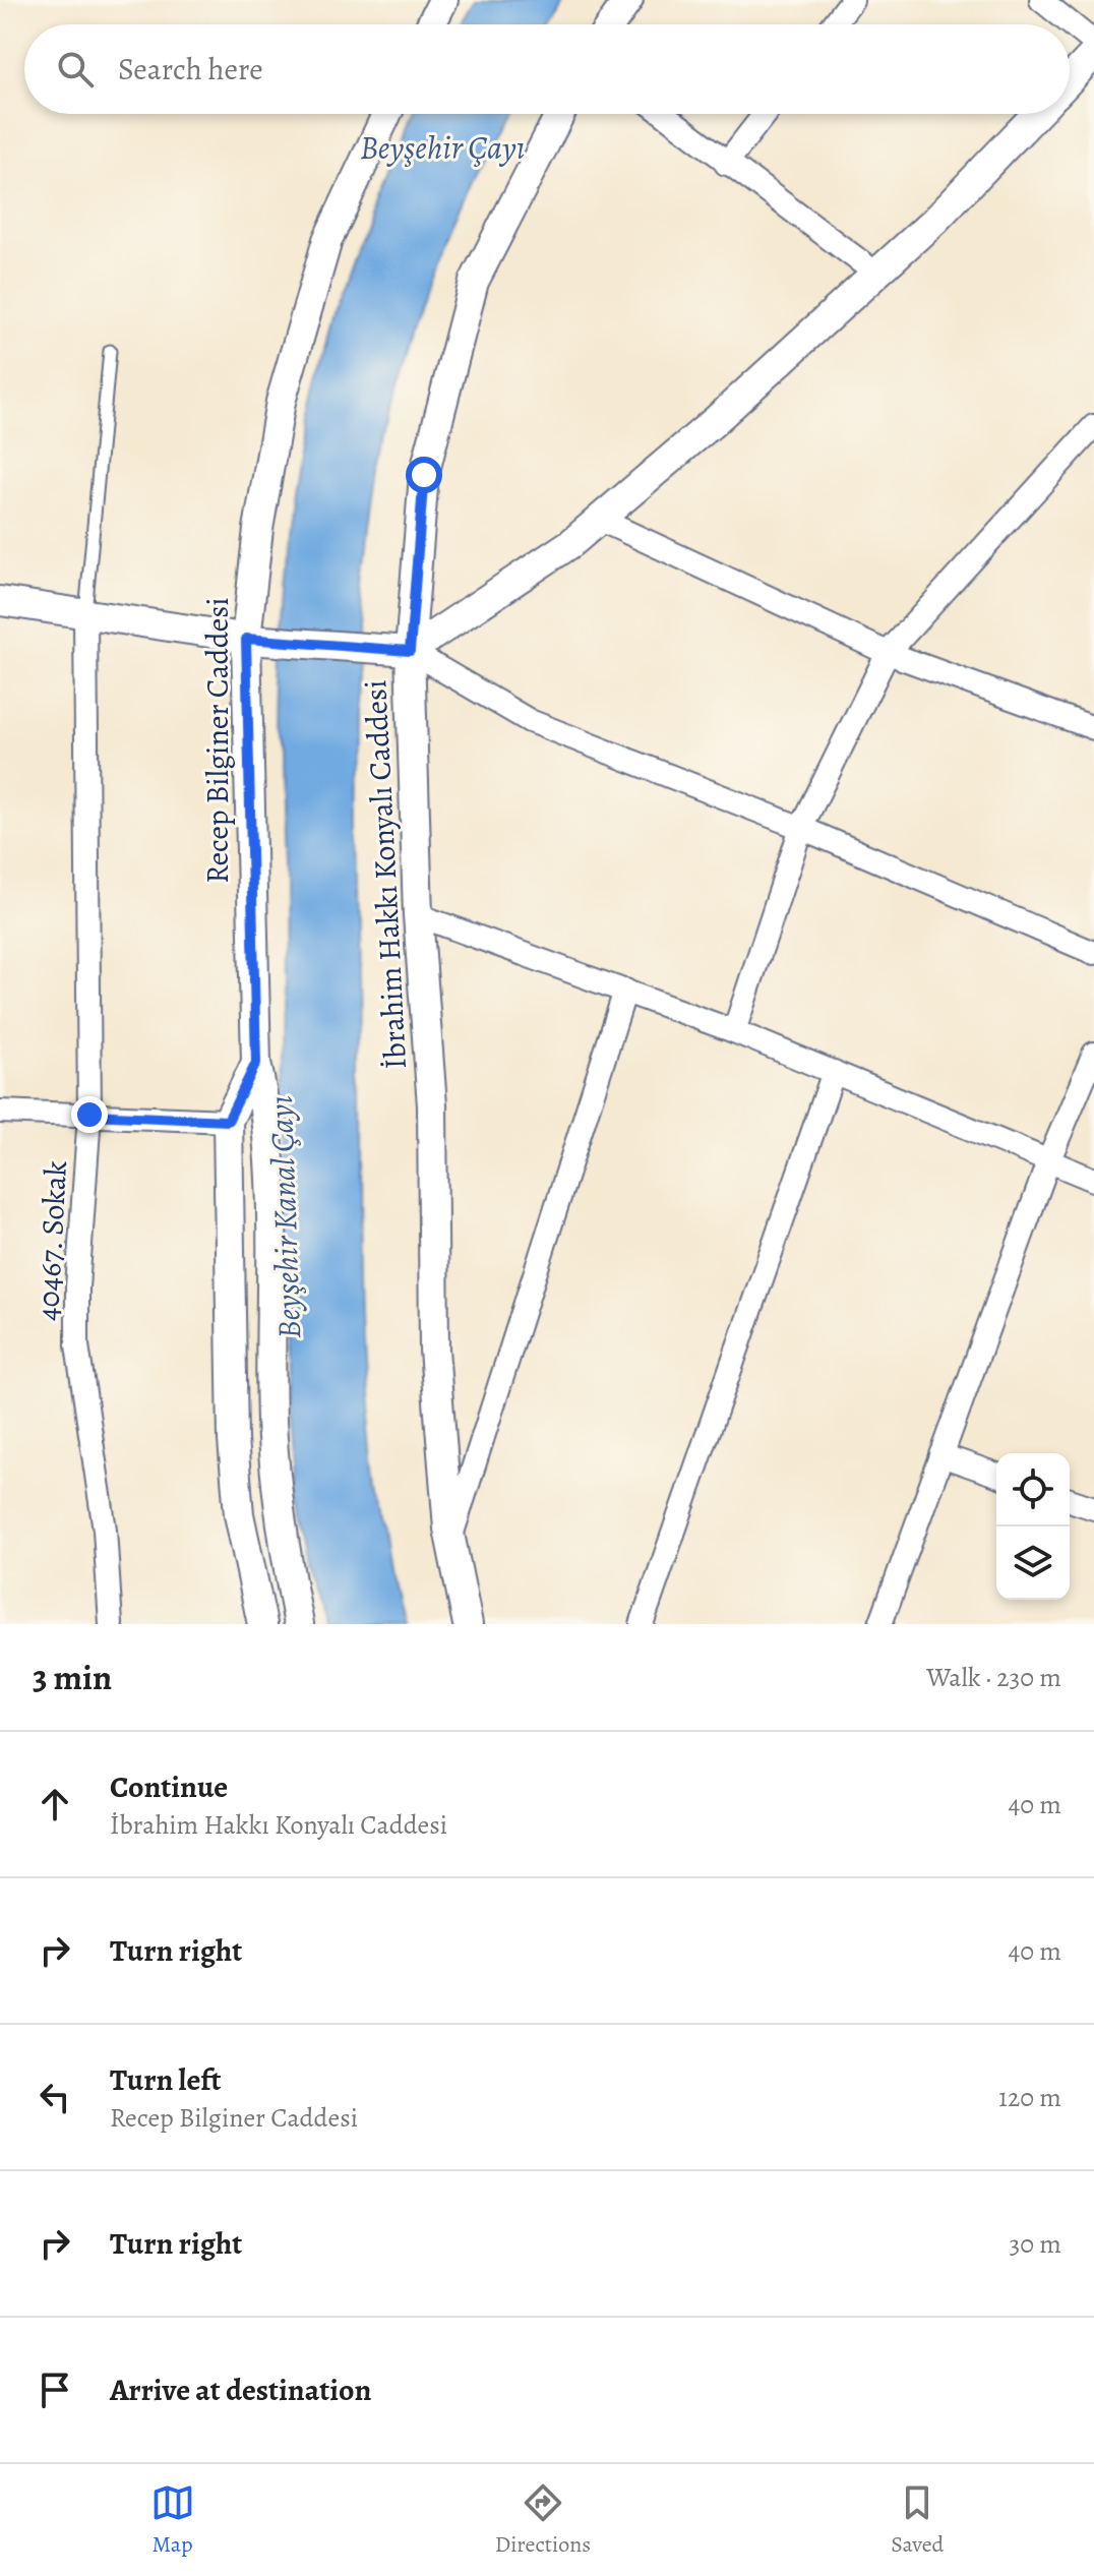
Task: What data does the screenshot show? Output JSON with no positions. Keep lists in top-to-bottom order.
{
  "streets": {
    "street": ["Recep Bilginer Caddesi", "İbrahim Hakkı Konyalı Caddesi", "40467. Sokak"]
  },
  "water": ["Beyşehir Çayı", "Beyşehir Kanal Çayı"],
  "page": {
    "search": "Search here",
    "heading": ["3 min", "Walk · 230 m"],
    "list": [
      ["Continue", "İbrahim Hakkı Konyalı Caddesi", "40 m"],
      ["Turn right", "40 m"],
      ["Turn left", "Recep Bilginer Caddesi", "120 m"],
      ["Turn right", "30 m"],
      "Arrive at destination"
    ],
    "nav": ["Map", "Directions", "Saved"]
  }
}
